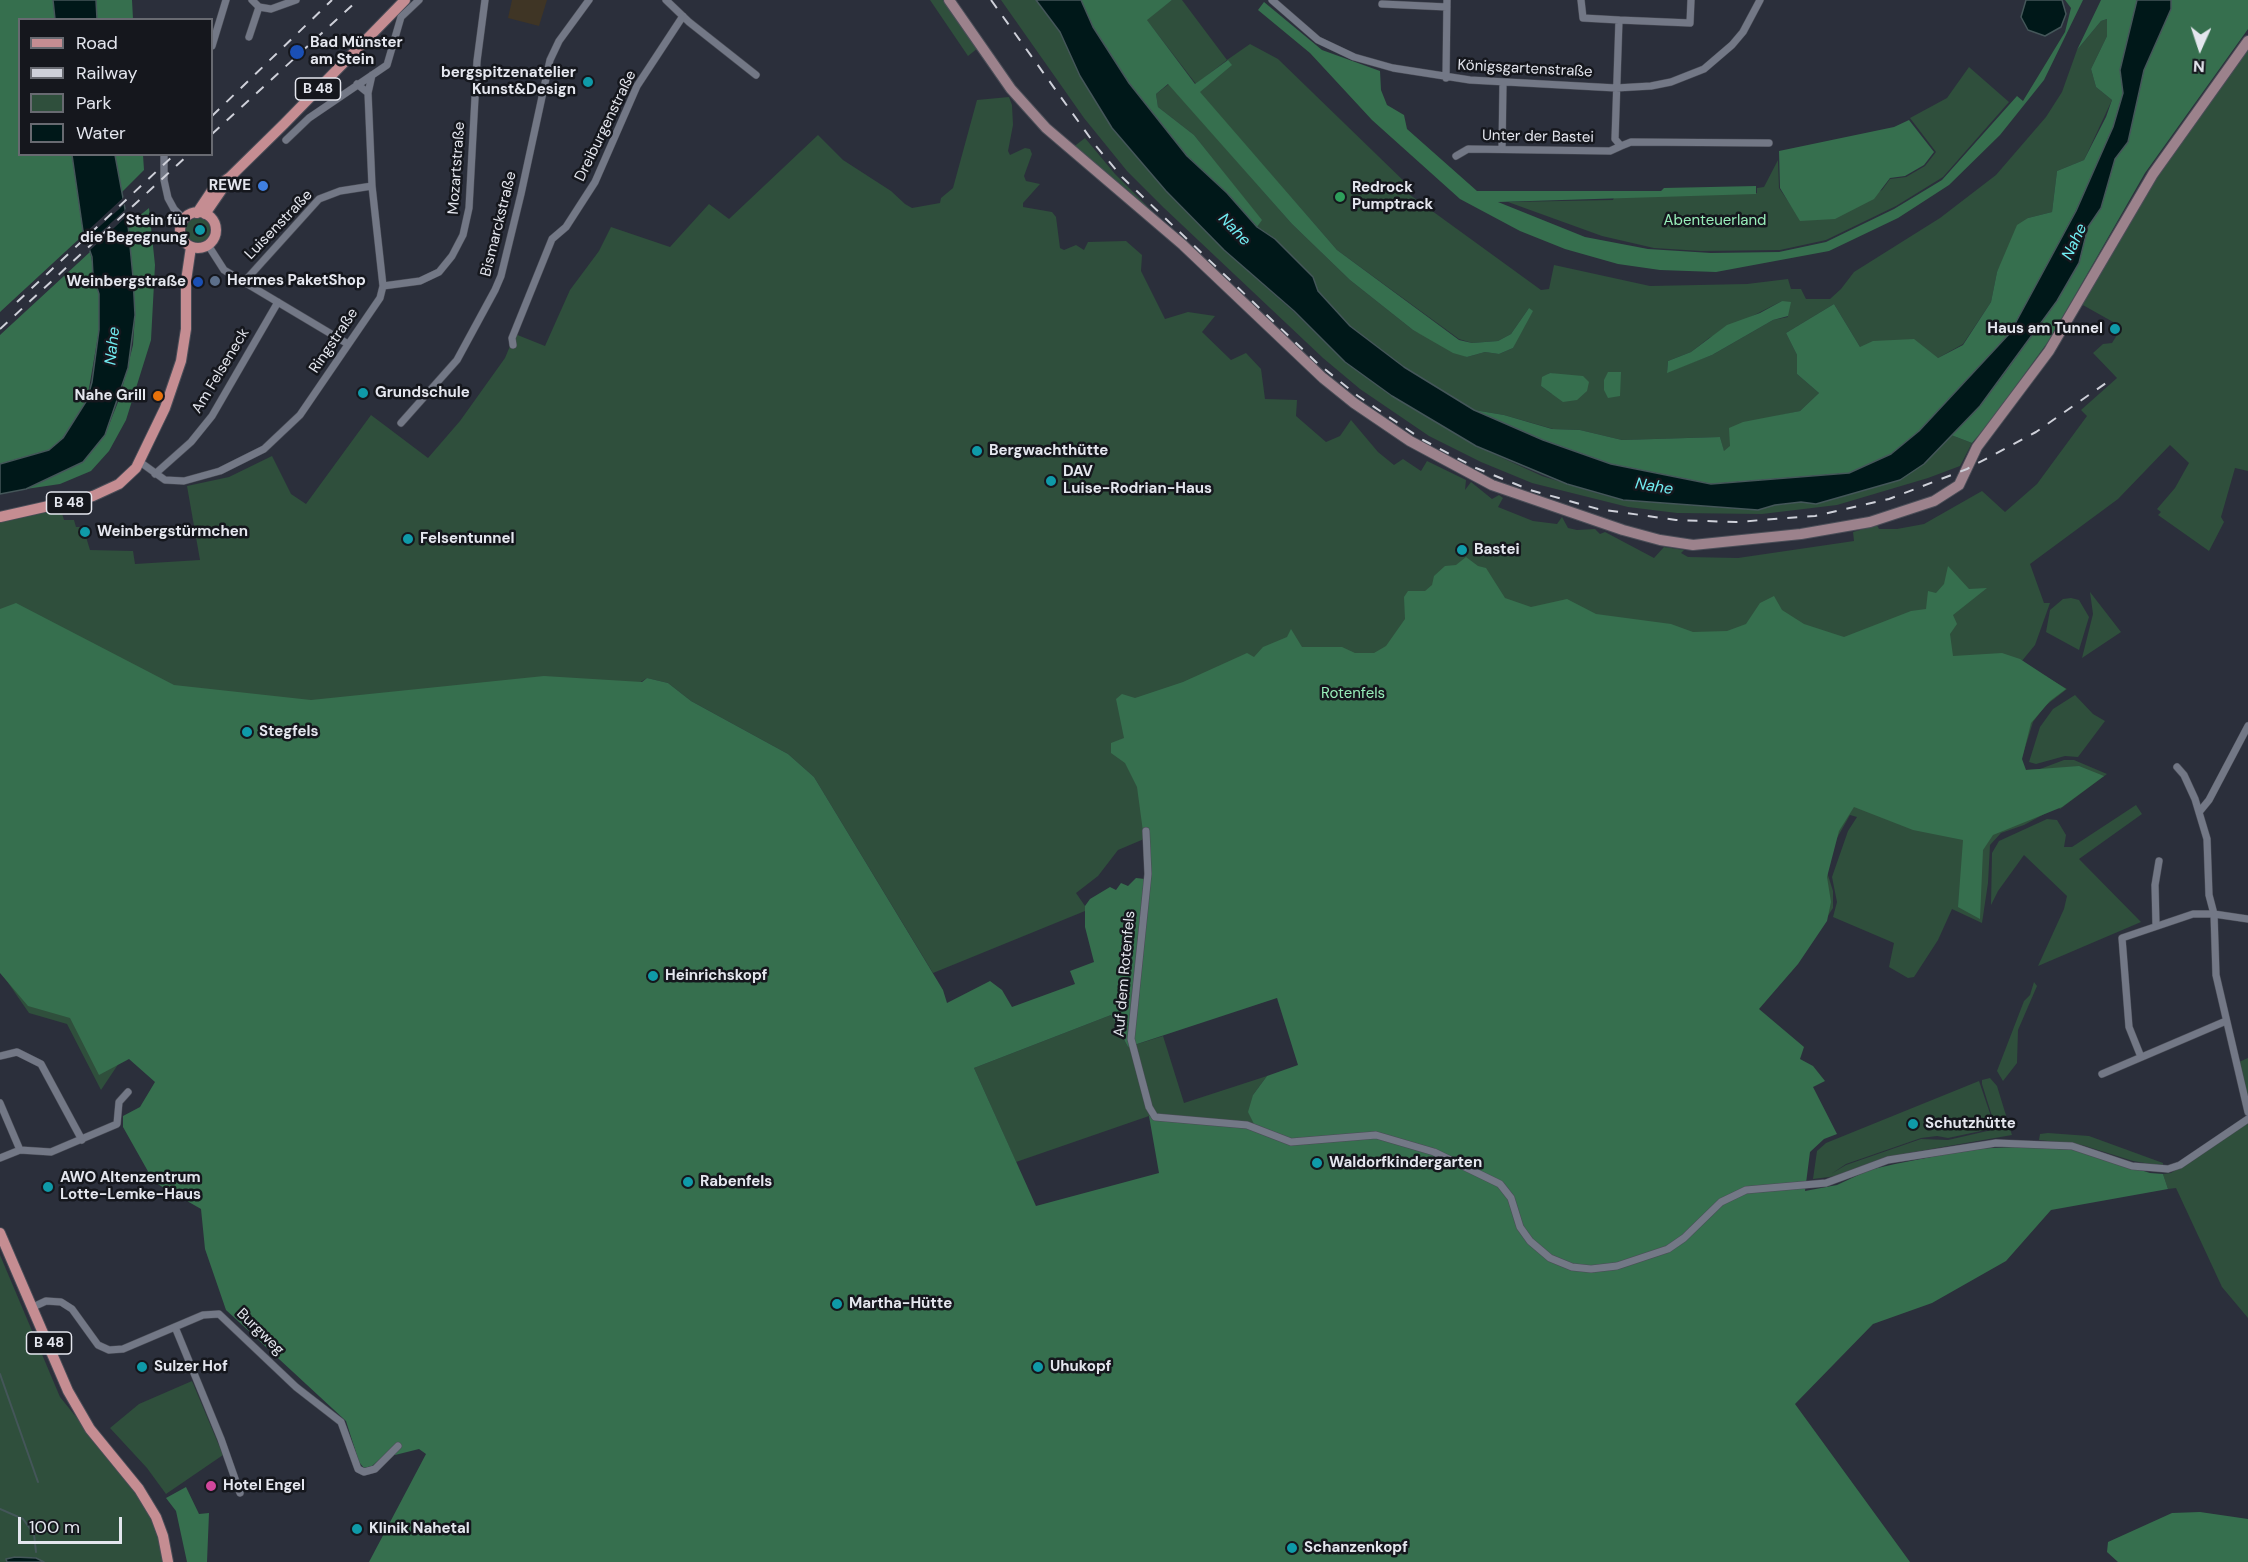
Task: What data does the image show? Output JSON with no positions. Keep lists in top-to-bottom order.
{
  "streets": {
    "main road": ["B 48"],
    "street": [
      "Königsgartenstraße",
      "Dreiburgenstraße",
      "Unter der Bastei",
      "Mozartstraße",
      "Bismarckstraße",
      "Luisenstraße",
      "Ringstraße",
      "Am Felseneck",
      "Auf dem Rotenfels",
      "Burgweg"
    ]
  },
  "crossings": [
    ["Königsgartenstraße", "Unter der Bastei"],
    ["B 48", "Ringstraße"],
    ["B 48", "Burgweg"],
    ["Mozartstraße", "Ringstraße"],
    ["Ringstraße", "Am Felseneck"]
  ],
  "water": ["Nahe"],
  "parks": ["Abenteuerland", "Rotenfels"],
  "places": [
    "Bad Münster am Stein",
    "bergspitzenatelier Kunst&Design",
    "REWE",
    "Redrock Pumptrack",
    "Stein für die Begegnung",
    "Hermes PaketShop",
    "Weinbergstraße",
    "Haus am Tunnel",
    "Grundschule",
    "Nahe Grill",
    "Bergwachthütte",
    "DAV Luise-Rodrian-Haus",
    "Weinbergstürmchen",
    "Felsentunnel",
    "Bastei",
    "Stegfels",
    "Heinrichskopf",
    "Schutzhütte",
    "Waldorfkindergarten",
    "Rabenfels",
    "AWO Altenzentrum Lotte-Lemke-Haus",
    "Martha-Hütte",
    "Sulzer Hof",
    "Uhukopf",
    "Hotel Engel",
    "Klinik Nahetal",
    "Schanzenkopf"
  ],
  "legend": [
    "Road",
    "Railway",
    "Park",
    "Water"
  ],
  "scale_bar": "100 m",
  "north": "bottom"
}
